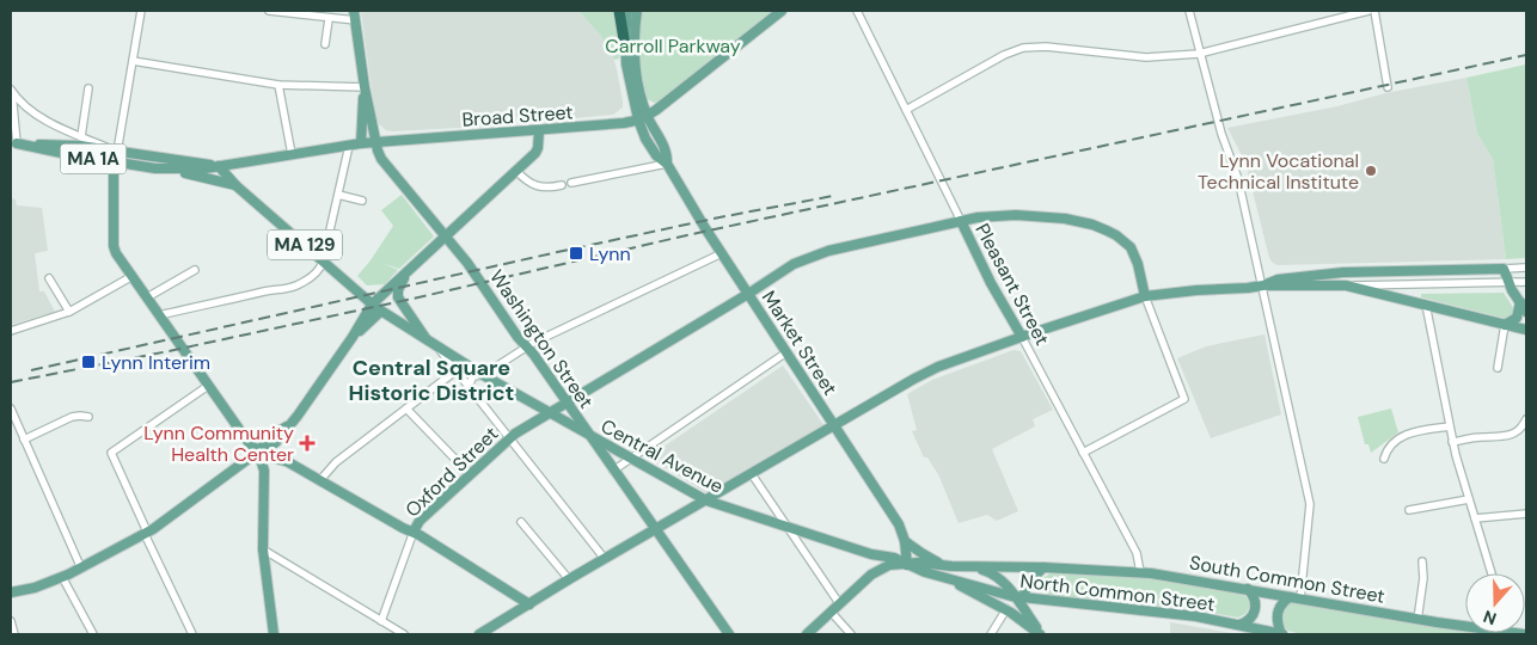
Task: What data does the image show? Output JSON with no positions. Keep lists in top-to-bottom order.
{
  "streets": {
    "main road": [
      "Broad Street",
      "MA 1A",
      "MA 129",
      "Pleasant Street",
      "Washington Street",
      "Market Street",
      "Central Avenue",
      "Oxford Street",
      "South Common Street",
      "North Common Street"
    ]
  },
  "crossings": [
    ["Broad Street", "MA 129"],
    ["Broad Street", "Washington Street"],
    ["Broad Street", "Market Street"],
    ["MA 129", "Central Avenue"],
    ["Pleasant Street", "Oxford Street"],
    ["Pleasant Street", "South Common Street"],
    ["Washington Street", "Central Avenue"],
    ["Washington Street", "Oxford Street"],
    ["Market Street", "Central Avenue"],
    ["Market Street", "Oxford Street"],
    ["Market Street", "South Common Street"],
    ["Central Avenue", "Oxford Street"],
    ["Central Avenue", "South Common Street"]
  ],
  "districts": ["Central Square Historic District"],
  "parks": ["Carroll Parkway"],
  "places": {
    "other": ["Lynn Vocational Technical Institute"],
    "transit": ["Lynn", "Lynn Interim"],
    "health": ["Lynn Community Health Center"]
  },
  "north": "bottom"
}
